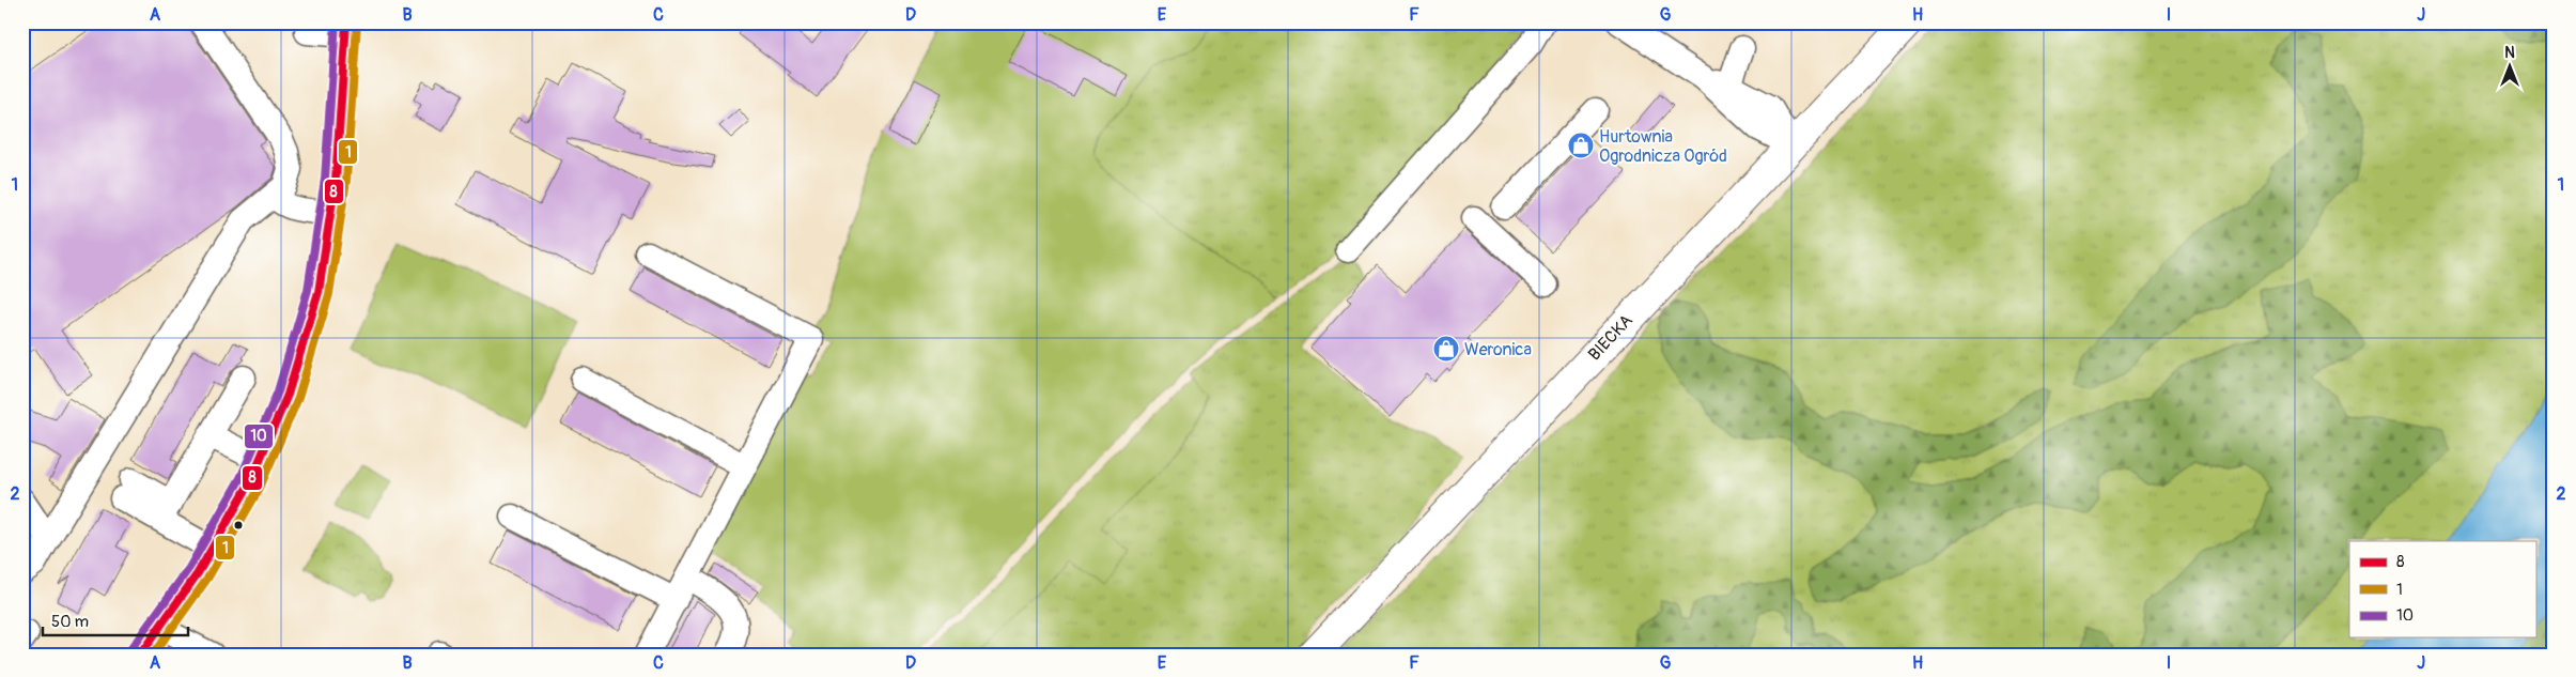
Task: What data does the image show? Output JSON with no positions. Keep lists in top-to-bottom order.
{
  "streets": {
    "main road": ["BIECKA"]
  },
  "places": {
    "shop": ["Hurtownia Ogrodnicza Ogród", "Weronica"]
  },
  "lines": ["transit line 8", "transit line 10", "transit line 1"],
  "legend": ["8", "1", "10"],
  "scale_bar": "50 m",
  "north": "top",
  "grid": {
    "columns": [
      "A",
      "B",
      "C",
      "D",
      "E",
      "F",
      "G",
      "H",
      "I",
      "J"
    ],
    "rows": ["1", "2"]
  }
}
